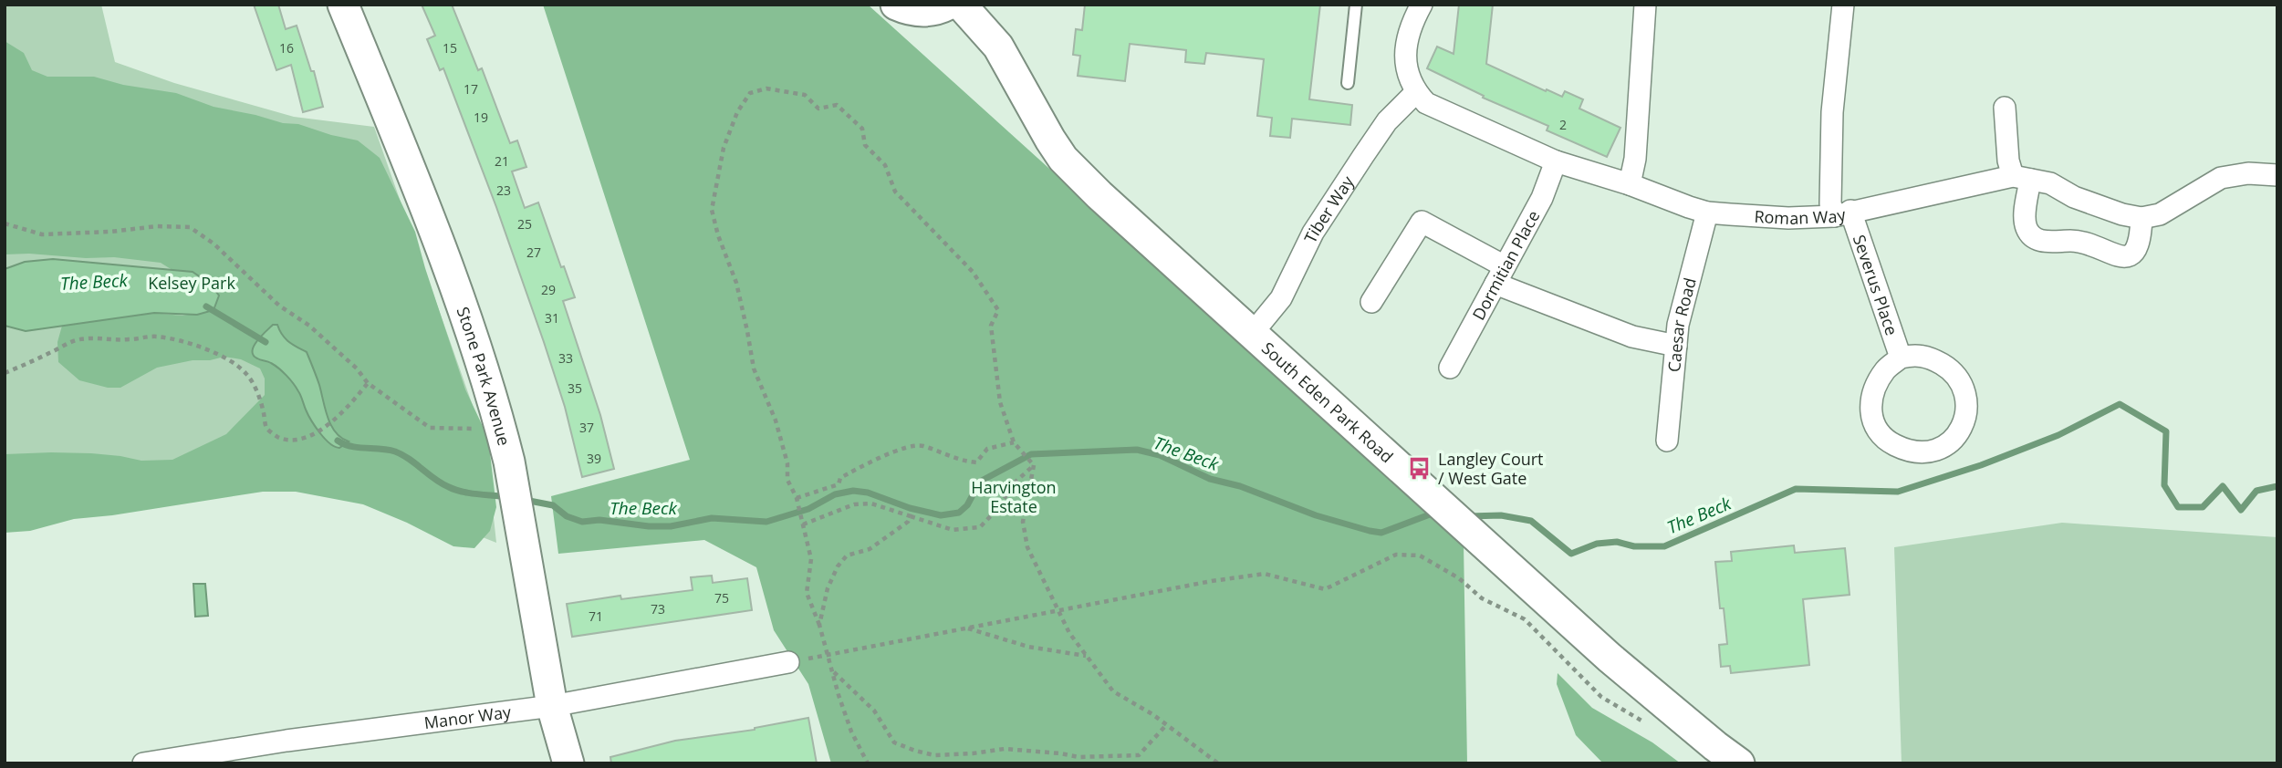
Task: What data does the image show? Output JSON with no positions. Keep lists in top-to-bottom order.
{
  "streets": {
    "main road": ["Stone Park Avenue", "South Eden Park Road"],
    "street": [
      "Tiber Way",
      "Roman Way",
      "Dormitian Place",
      "Severus Place",
      "Caesar Road",
      "Manor Way"
    ]
  },
  "crossings": [
    ["Tiber Way", "Roman Way"],
    ["Tiber Way", "South Eden Park Road"],
    ["Roman Way", "Dormitian Place"],
    ["Roman Way", "Severus Place"],
    ["Roman Way", "Caesar Road"],
    ["Stone Park Avenue", "Manor Way"]
  ],
  "water": ["The Beck"],
  "parks": ["Kelsey Park", "Harvington Estate"],
  "places": {
    "bus stop": ["Langley Court / West Gate"]
  },
  "house_numbers": [
    "16",
    "15",
    "17",
    "19",
    "2",
    "21",
    "23",
    "25",
    "27",
    "29",
    "31",
    "33",
    "35",
    "37",
    "39",
    "75",
    "73",
    "71"
  ]
}
